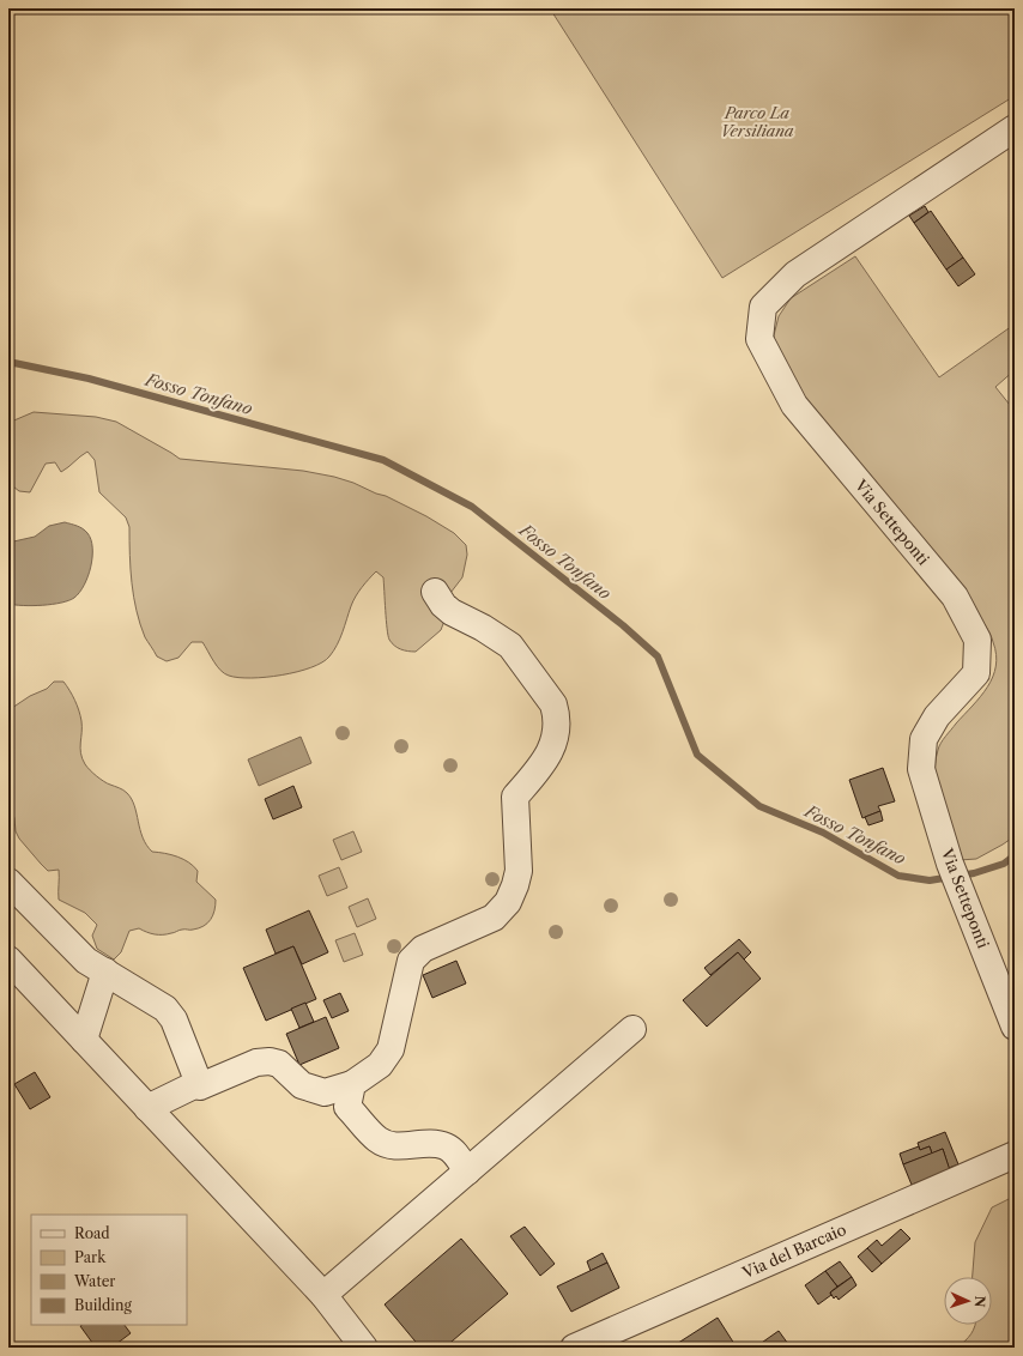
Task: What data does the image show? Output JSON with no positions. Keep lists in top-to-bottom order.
{
  "streets": {
    "street": ["Via Setteponti", "Via del Barcaio"]
  },
  "water": ["Fosso Tonfano"],
  "parks": ["Parco La Versiliana"],
  "legend": [
    "Road",
    "Park",
    "Water",
    "Building"
  ],
  "north": "right"
}
